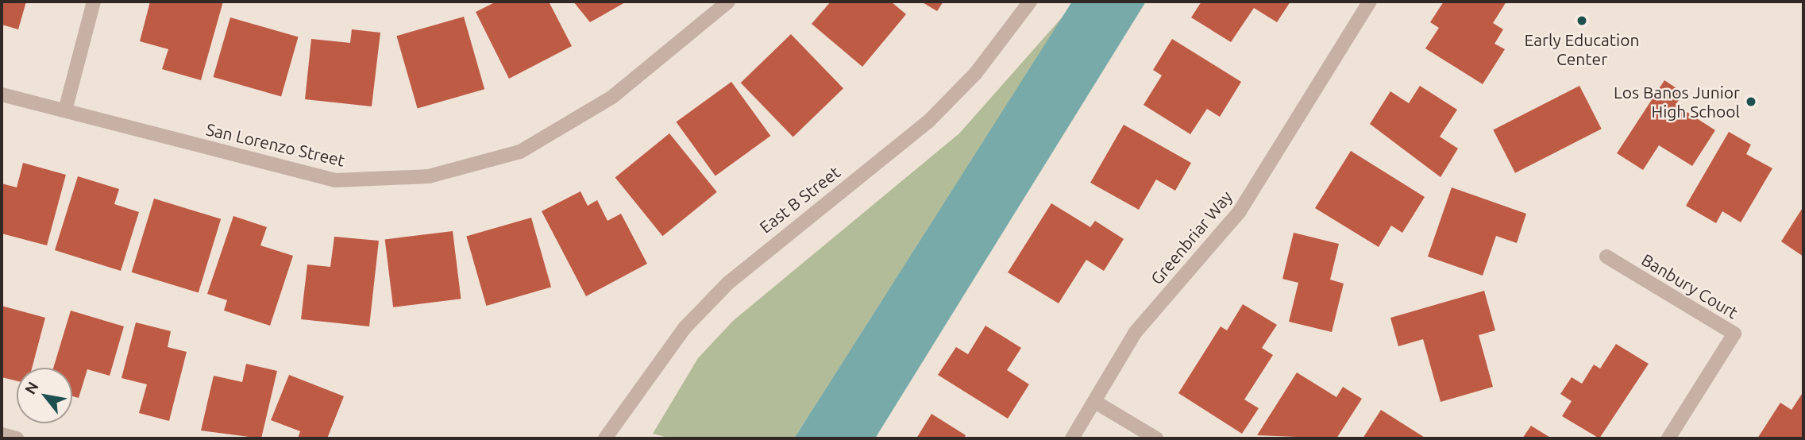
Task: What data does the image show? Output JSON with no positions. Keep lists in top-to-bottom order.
{
  "streets": {
    "street": [
      "San Lorenzo Street",
      "East B Street",
      "Greenbriar Way",
      "Banbury Court"
    ]
  },
  "places": ["Early Education Center", "Los Banos Junior High School"],
  "north": "top left"
}
